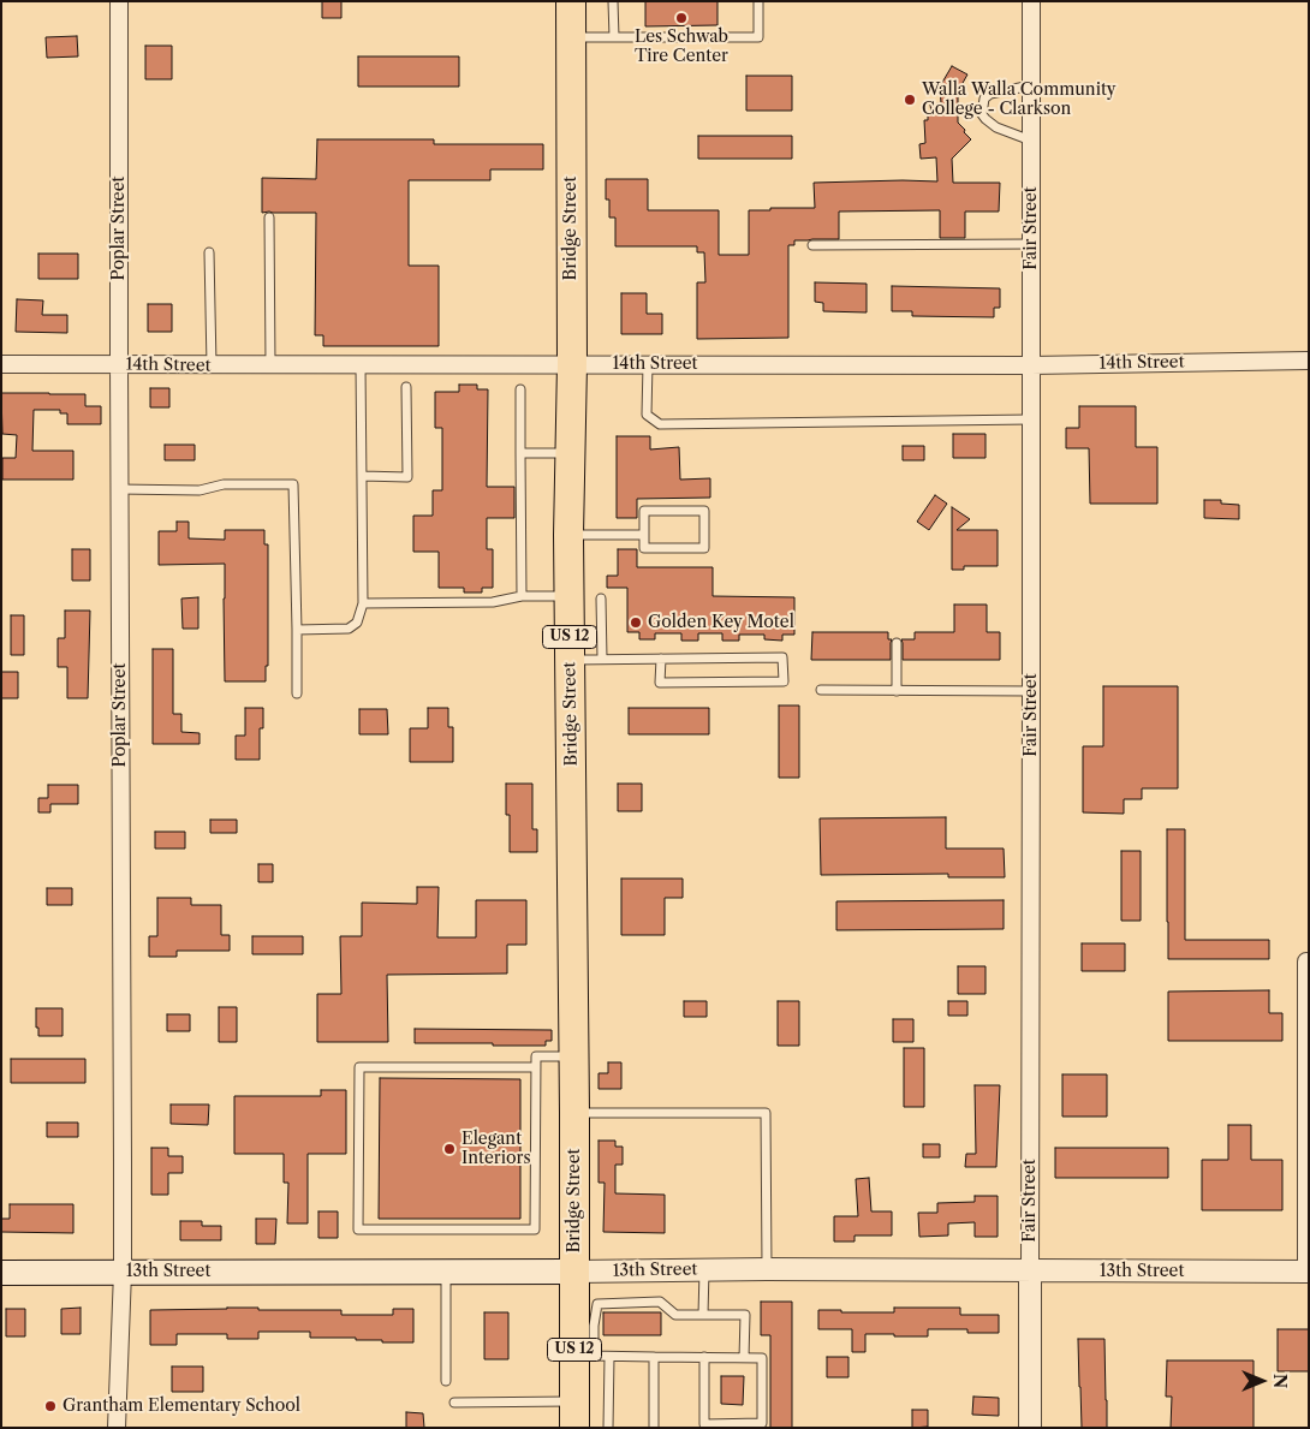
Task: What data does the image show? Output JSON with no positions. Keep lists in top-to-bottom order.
{
  "streets": {
    "highway": ["Bridge Street", "US 12"],
    "main road": ["13th Street"],
    "street": ["Poplar Street", "Fair Street", "14th Street"]
  },
  "crossings": [
    ["Poplar Street", "14th Street"],
    ["Poplar Street", "13th Street"],
    ["Bridge Street", "14th Street"],
    ["Bridge Street", "13th Street"],
    ["Fair Street", "14th Street"],
    ["Fair Street", "13th Street"]
  ],
  "places": [
    "Les Schwab Tire Center",
    "Walla Walla Community College - Clarkson",
    "Golden Key Motel",
    "Elegant Interiors",
    "Grantham Elementary School"
  ],
  "north": "right"
}
